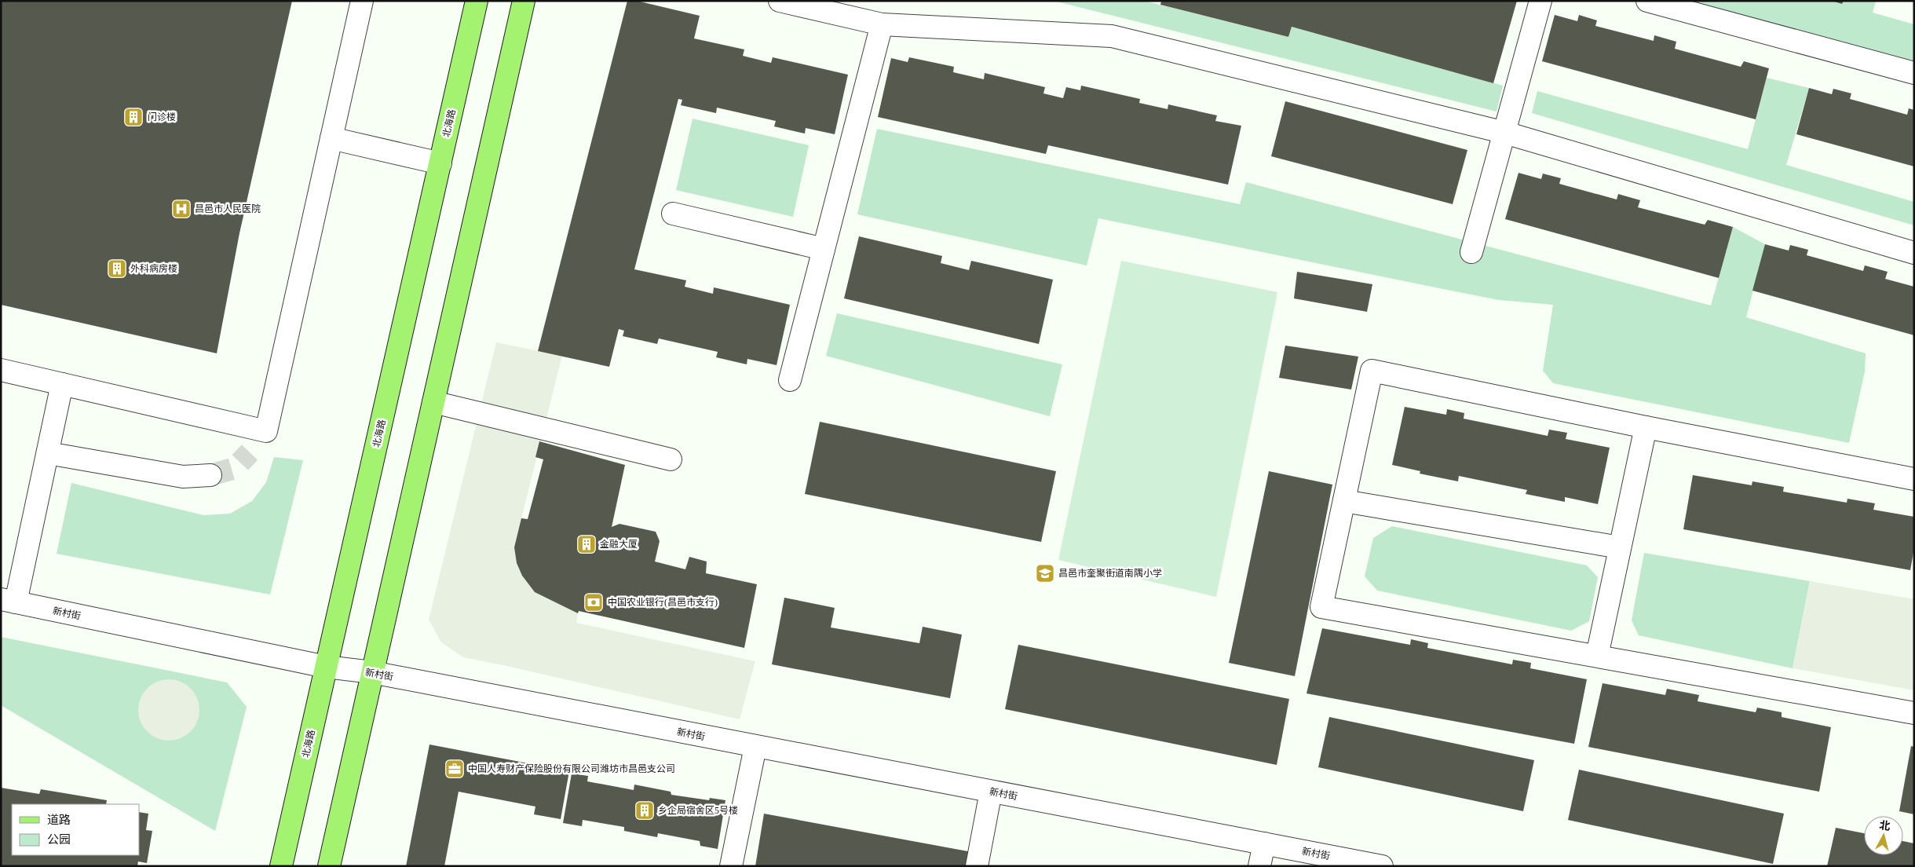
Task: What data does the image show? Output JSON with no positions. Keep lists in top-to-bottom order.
{
  "streets": {
    "main road": ["北海路"],
    "street": ["新村街"]
  },
  "crossings": [
    ["北海路", "新村街"]
  ],
  "places": {
    "building": [
      "门诊楼",
      "外科病房楼",
      "金融大厦",
      "乡企局宿舍区5号楼"
    ],
    "hospital": ["昌邑市人民医院"],
    "school or university": ["昌邑市奎聚街道南隅小学"],
    "bank": ["中国农业银行(昌邑市支行)"],
    "office": ["中国人寿财产保险股份有限公司潍坊市昌邑支公司"]
  },
  "legend": ["道路", "公园"],
  "north": "top"
}
